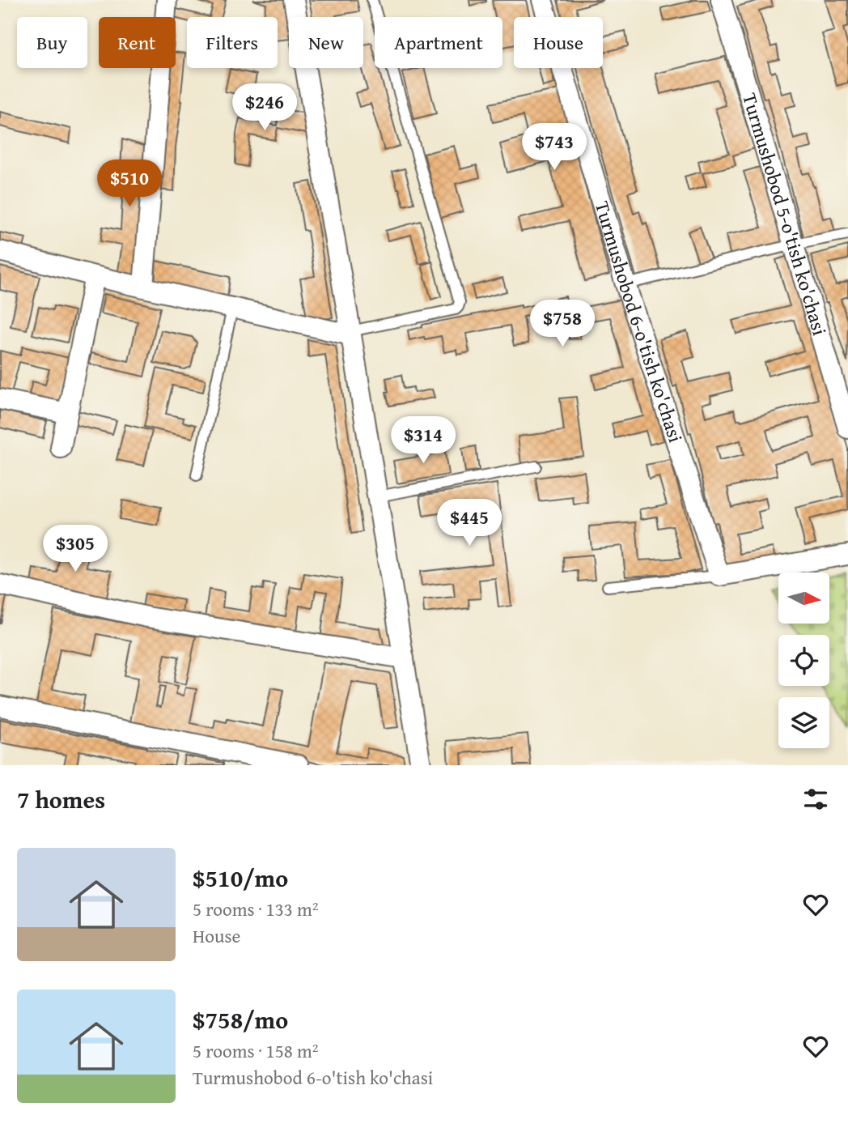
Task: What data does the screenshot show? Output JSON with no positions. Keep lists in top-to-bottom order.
{
  "streets": {
    "street": ["Turmushobod 5-o'tish ko'chasi", "Turmushobod 6-o'tish ko'chasi"]
  },
  "north": "right",
  "page": {
    "chip": [
      "Buy",
      "Rent",
      "Filters",
      "New",
      "Apartment",
      "House"
    ],
    "price": [
      "$246",
      "$743",
      "$510",
      "$758",
      "$314",
      "$445",
      "$305"
    ],
    "heading": "7 homes",
    "list": [
      {
        "name": "$510/mo",
        "note": "5 rooms · 133 m² · House"
      },
      {
        "name": "$758/mo",
        "note": "5 rooms · 158 m² · Turmushobod 6-o'tish ko'chasi"
      }
    ]
  }
}
